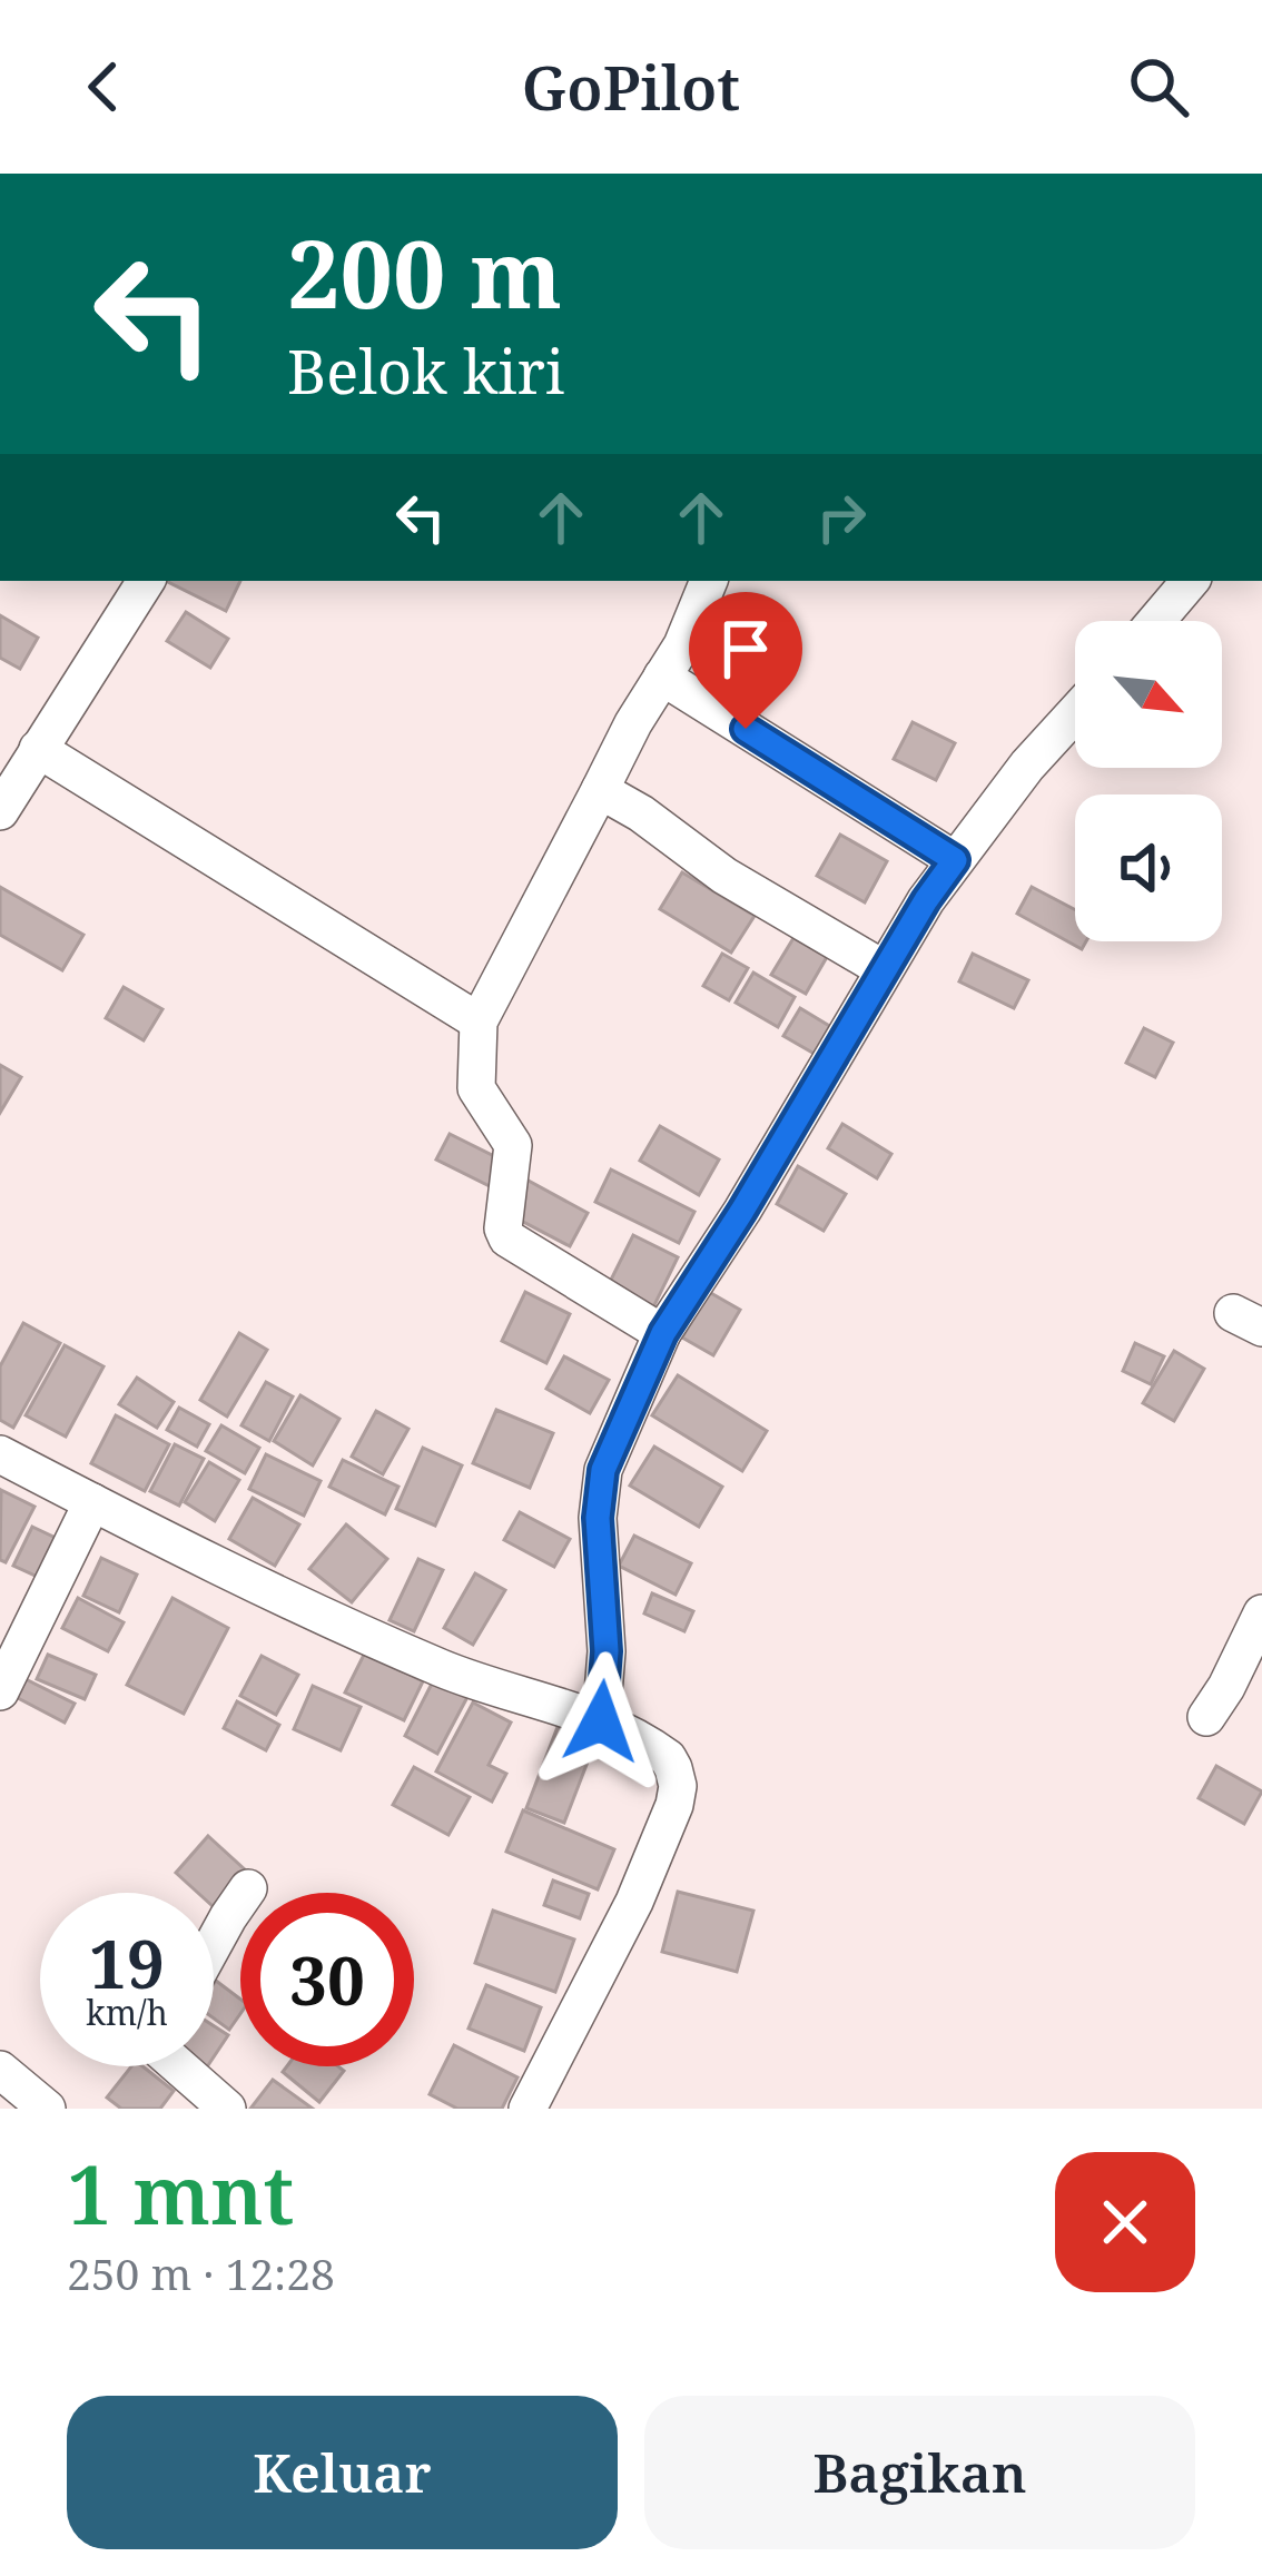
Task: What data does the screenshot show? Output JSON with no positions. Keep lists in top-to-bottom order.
{
  "north": "bottom right",
  "page": {
    "header": "GoPilot",
    "turn": ["200 m", "Belok kiri"],
    "speed": "19 km/h",
    "limit": "30",
    "heading": ["1 mnt", "250 m · 12:28"],
    "buttons": ["Keluar", "Bagikan"]
  }
}
